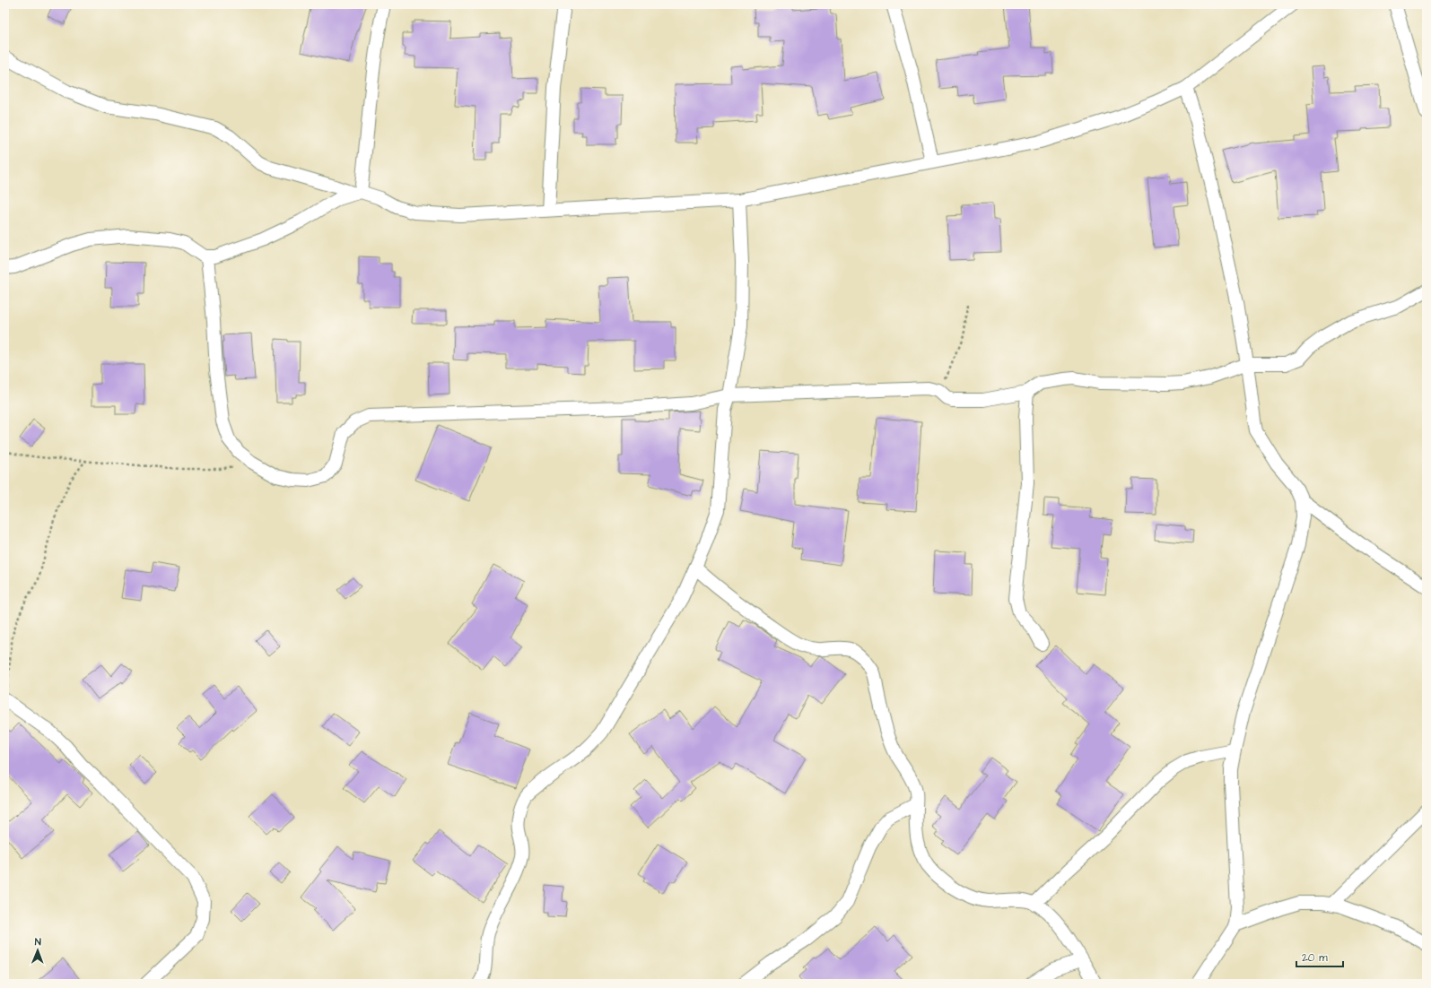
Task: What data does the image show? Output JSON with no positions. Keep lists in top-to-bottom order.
{
  "scale_bar": "20 m",
  "north": "top"
}
